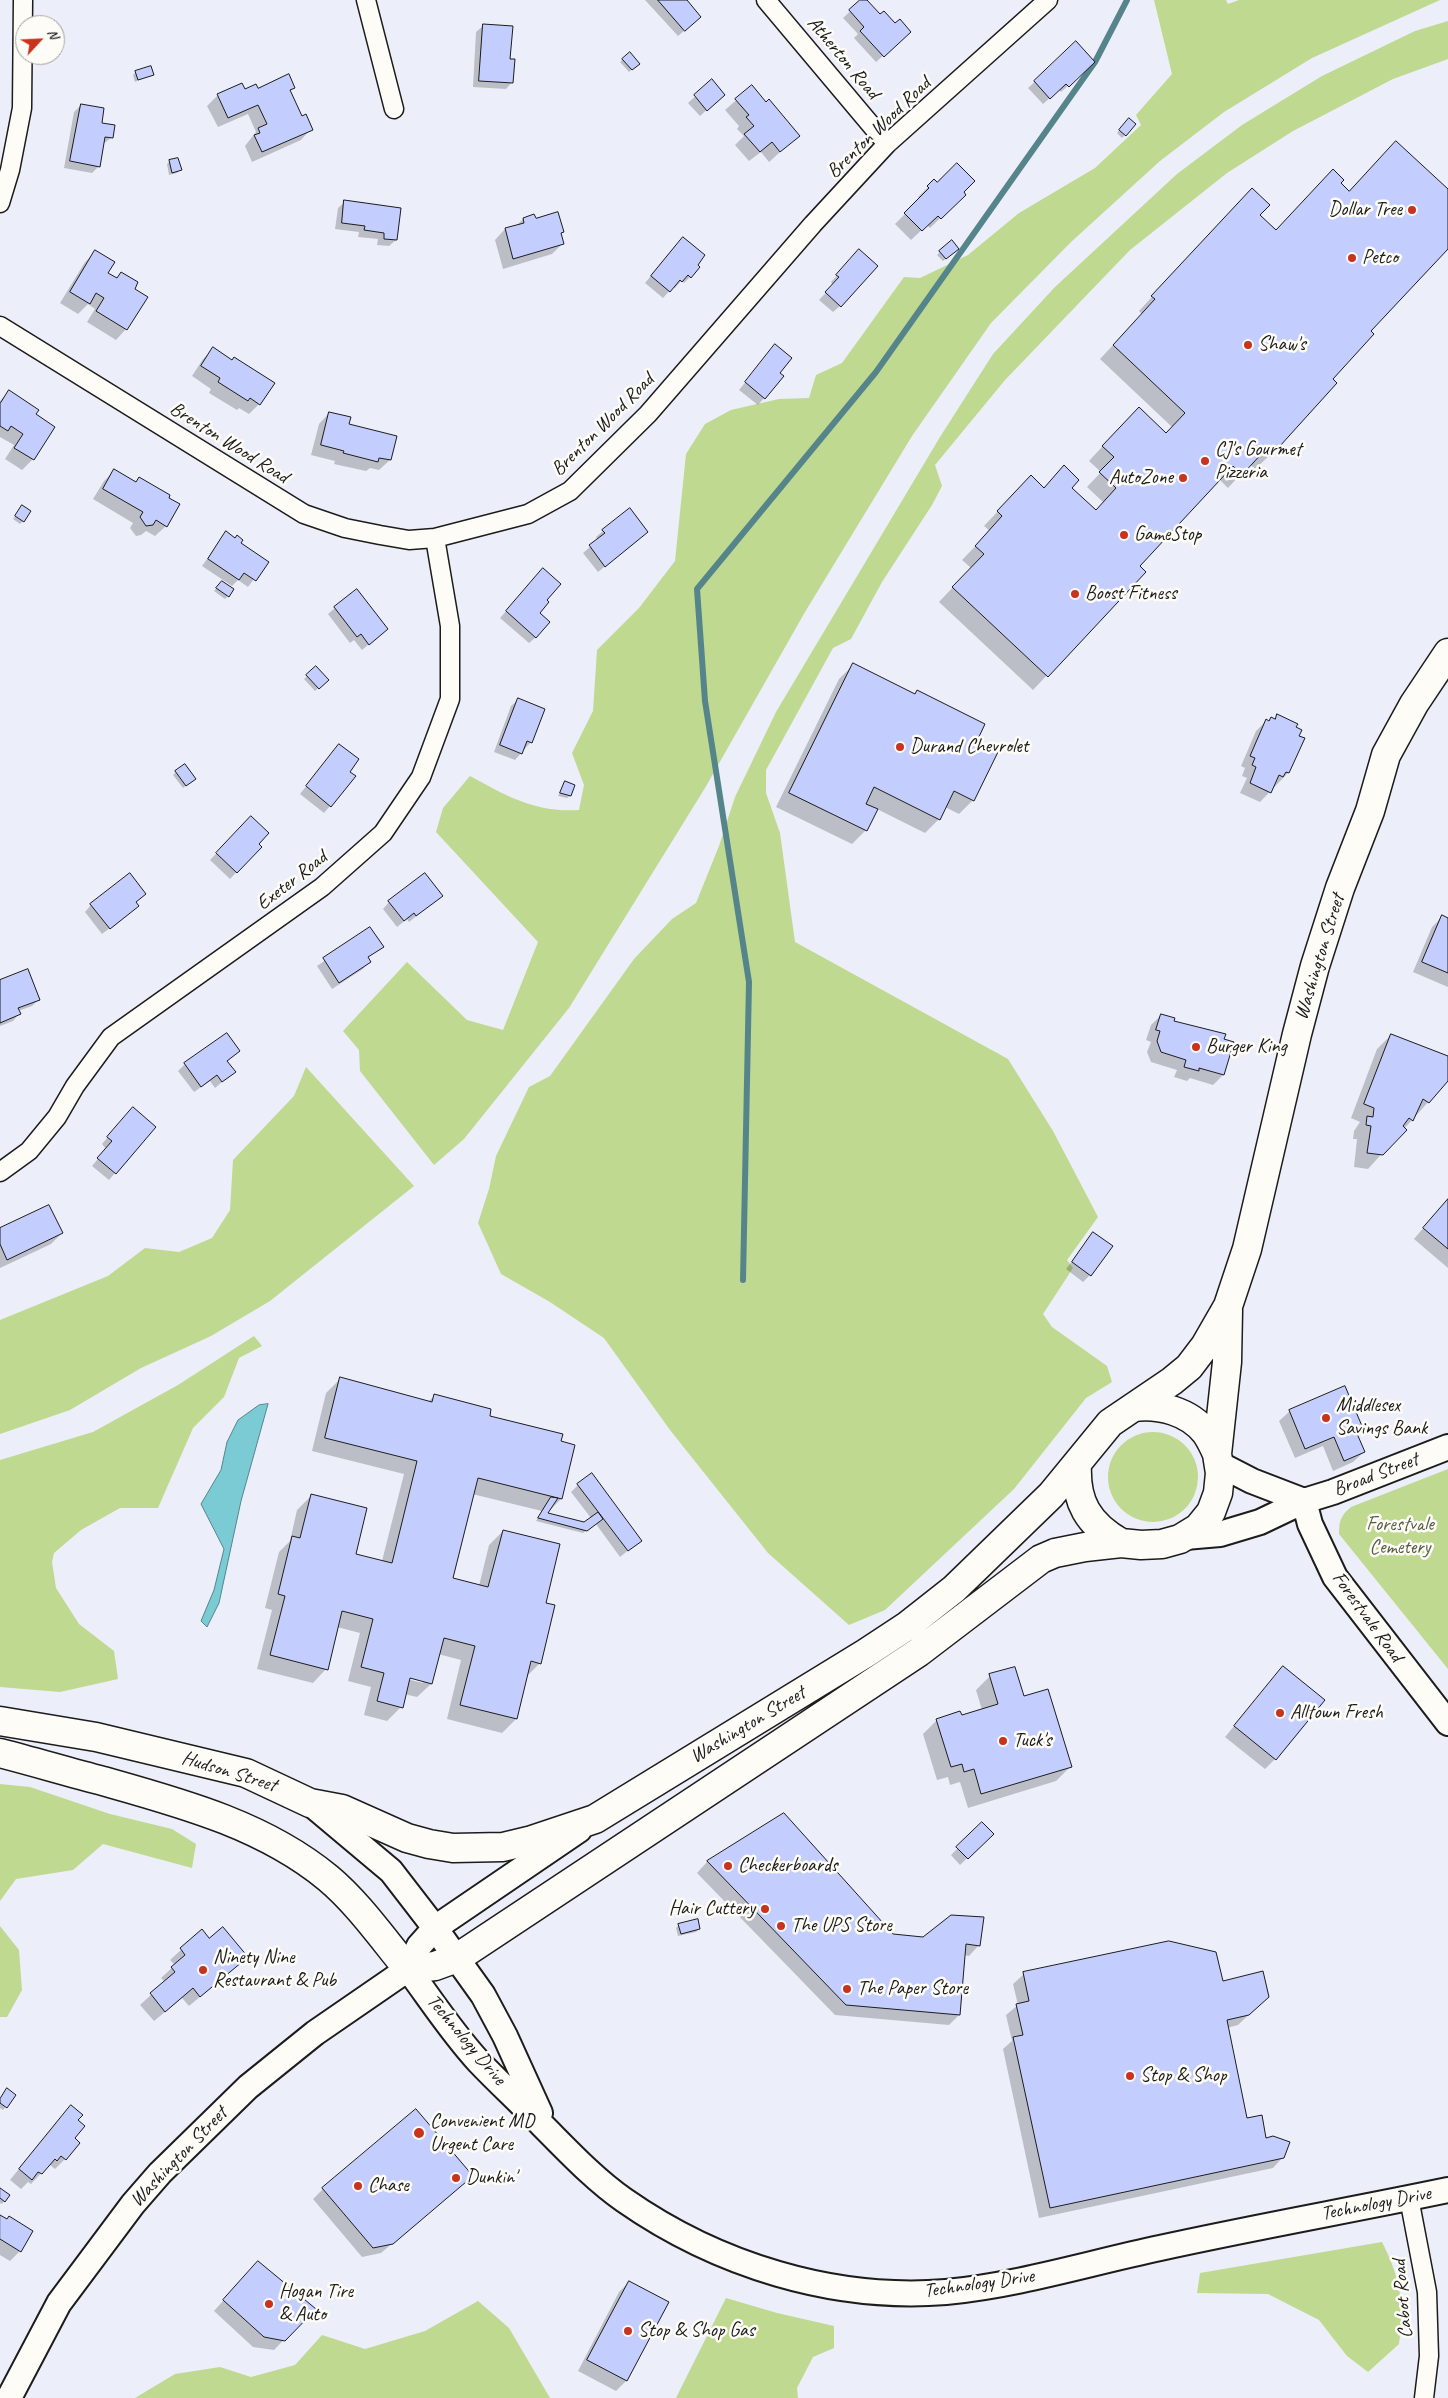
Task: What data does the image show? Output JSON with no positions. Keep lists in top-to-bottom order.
{
  "streets": {
    "main road": ["Washington Street", "Hudson Street"],
    "street": [
      "Atherton Road",
      "Brenton Wood Road",
      "Exeter Road",
      "Broad Street",
      "Forestvale Road",
      "Technology Drive",
      "Cabot Road"
    ]
  },
  "crossings": [
    ["Atherton Road", "Brenton Wood Road"],
    ["Brenton Wood Road", "Exeter Road"],
    ["Washington Street", "Broad Street"],
    ["Washington Street", "Hudson Street"],
    ["Washington Street", "Technology Drive"],
    ["Broad Street", "Forestvale Road"],
    ["Hudson Street", "Technology Drive"],
    ["Technology Drive", "Cabot Road"]
  ],
  "parks": ["Forestvale Cemetery"],
  "places": [
    "Dollar Tree",
    "Petco",
    "Shaw's",
    "CJ's Gourmet Pizzeria",
    "AutoZone",
    "GameStop",
    "Boost Fitness",
    "Durand Chevrolet",
    "Burger King",
    "Middlesex Savings Bank",
    "Alltown Fresh",
    "Tuck's",
    "Checkerboards",
    "Hair Cuttery",
    "The UPS Store",
    "Ninety Nine Restaurant & Pub",
    "The Paper Store",
    "Stop & Shop",
    "Convenient MD Urgent Care",
    "Dunkin'",
    "Chase",
    "Hogan Tire & Auto",
    "Stop & Shop Gas"
  ],
  "north": "top right"
}
